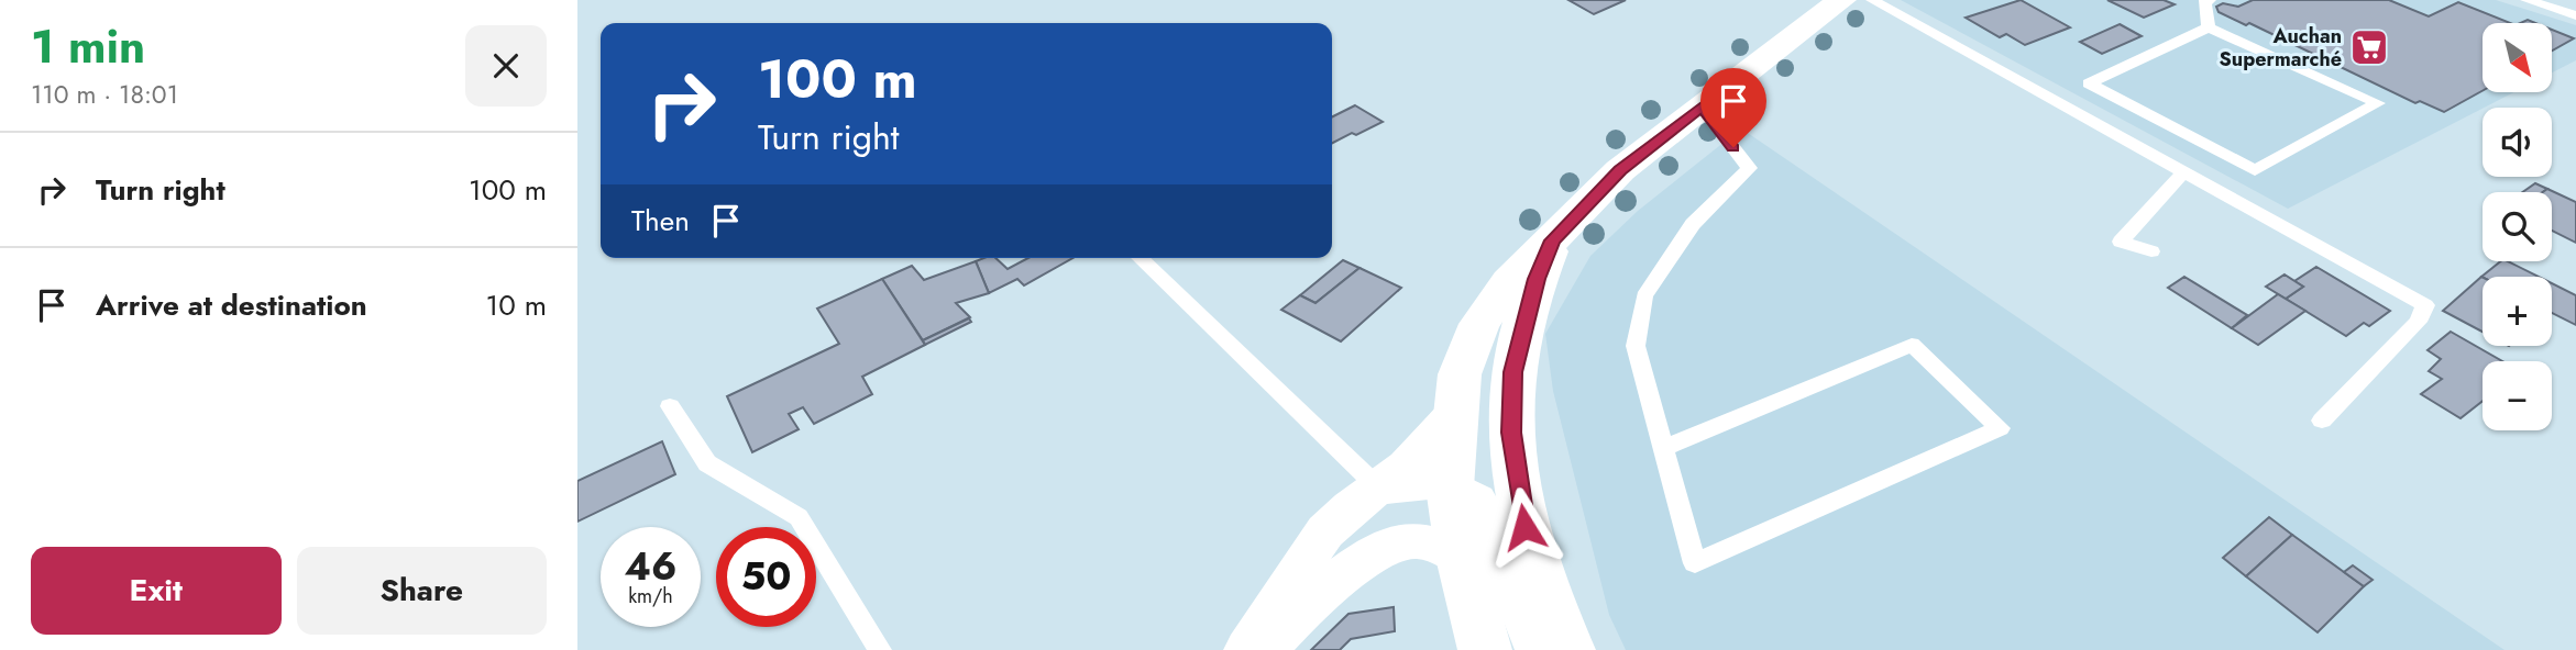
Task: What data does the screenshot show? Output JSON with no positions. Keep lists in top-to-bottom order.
{
  "places": {
    "supermarket": ["Auchan Supermarché"]
  },
  "north": "bottom right",
  "page": {
    "heading": ["1 min", "110 m · 18:01"],
    "map_buttons": ["+", "−"],
    "turn": ["100 m", "Turn right"],
    "list": [
      {
        "name": "Turn right",
        "value": "100 m"
      },
      {
        "name": "Arrive at destination",
        "value": "10 m"
      }
    ],
    "then": "Then",
    "speed": "46 km/h",
    "limit": "50",
    "buttons": ["Exit", "Share"]
  }
}
